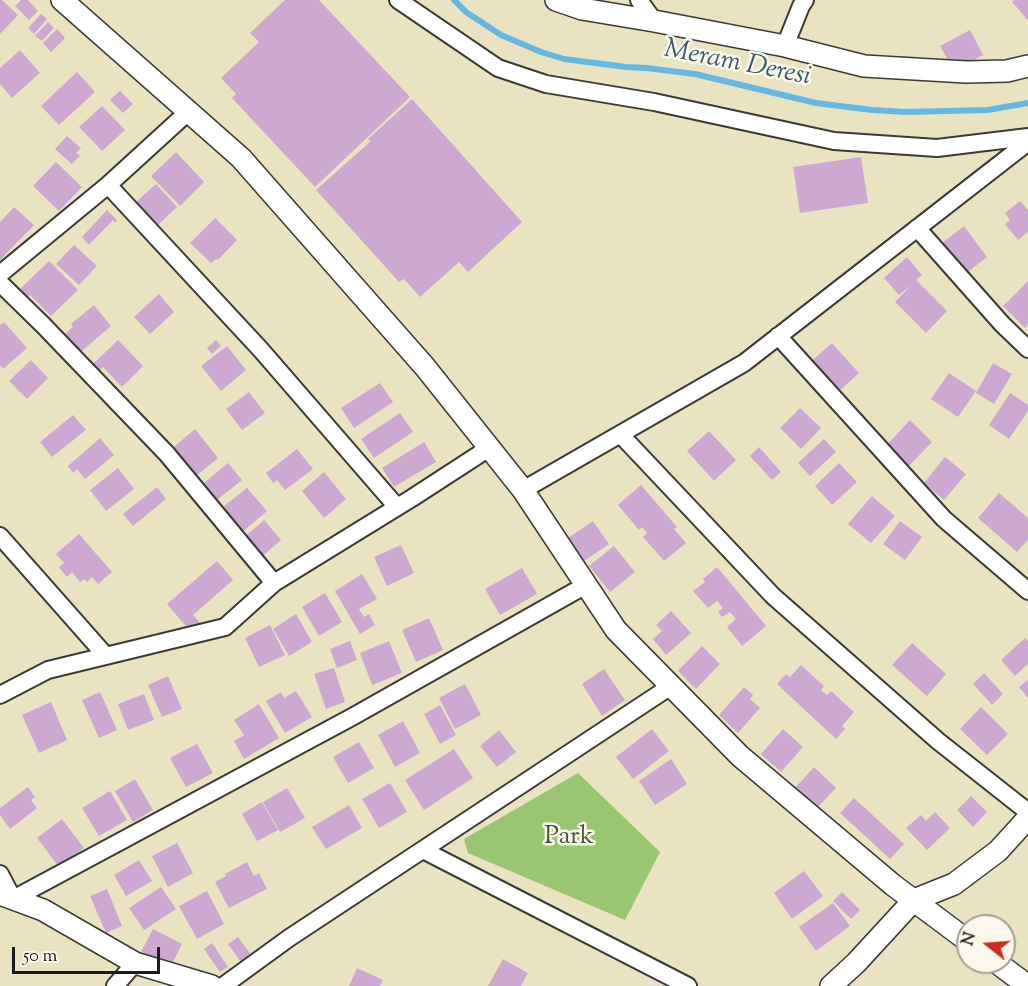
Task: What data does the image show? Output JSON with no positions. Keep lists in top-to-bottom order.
{
  "water": ["Meram Deresi"],
  "parks": ["Park"],
  "scale_bar": "50 m",
  "north": "left"
}
